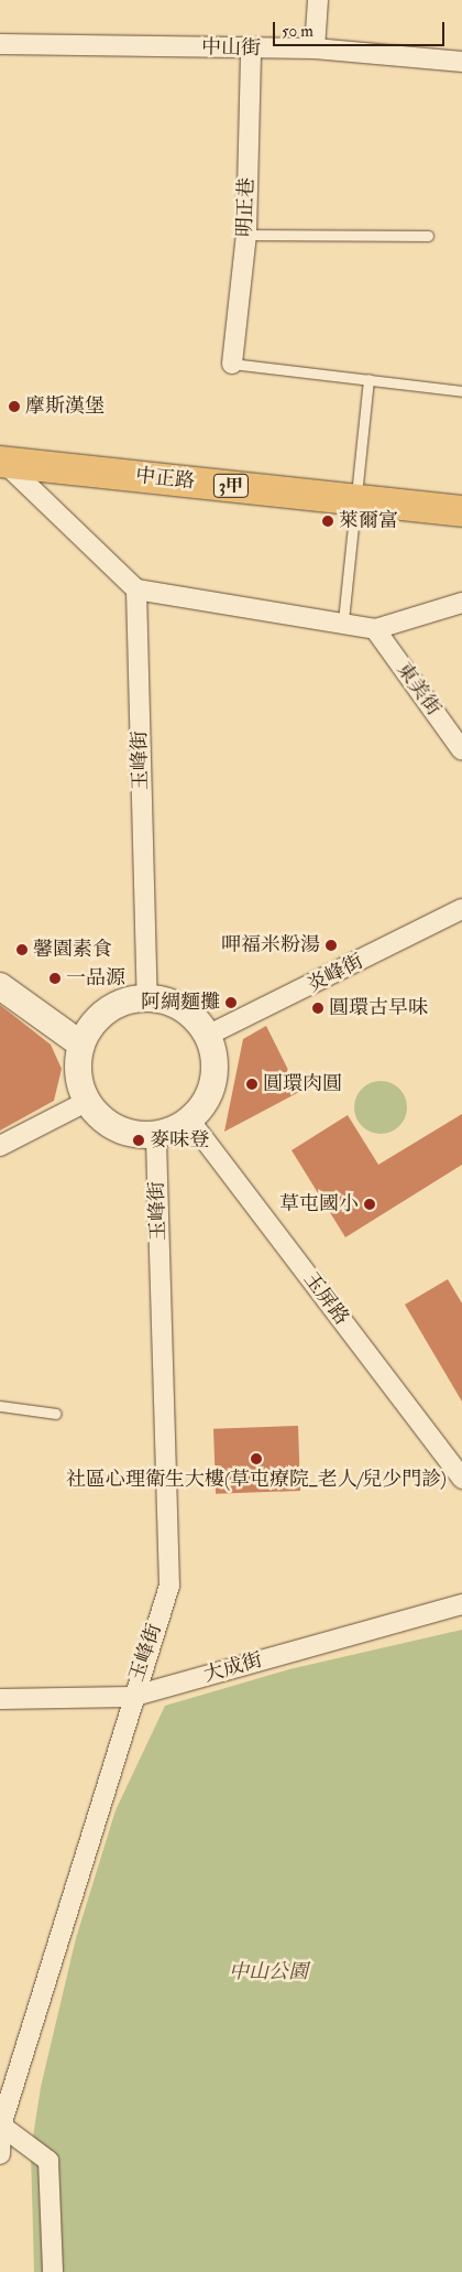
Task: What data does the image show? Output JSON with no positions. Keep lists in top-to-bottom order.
{
  "streets": {
    "main road": ["中正路", "3甲"],
    "street": [
      "中山街",
      "明正巷",
      "東美街",
      "玉峰街",
      "炎峰街",
      "玉屏路",
      "大成街"
    ]
  },
  "crossings": [
    ["中山街", "明正巷"],
    ["玉峰街", "炎峰街"],
    ["玉峰街", "玉屏路"],
    ["玉峰街", "大成街"],
    ["炎峰街", "玉屏路"]
  ],
  "parks": ["中山公園"],
  "places": [
    "摩斯漢堡",
    "萊爾富",
    "呷福米粉湯",
    "馨園素食",
    "一品源",
    "阿綢麵攤",
    "圓環古早味",
    "圓環肉圓",
    "麥味登",
    "草屯國小",
    "社區心理衛生大樓(草屯療院_老人/兒少門診)"
  ],
  "scale_bar": "50 m"
}
